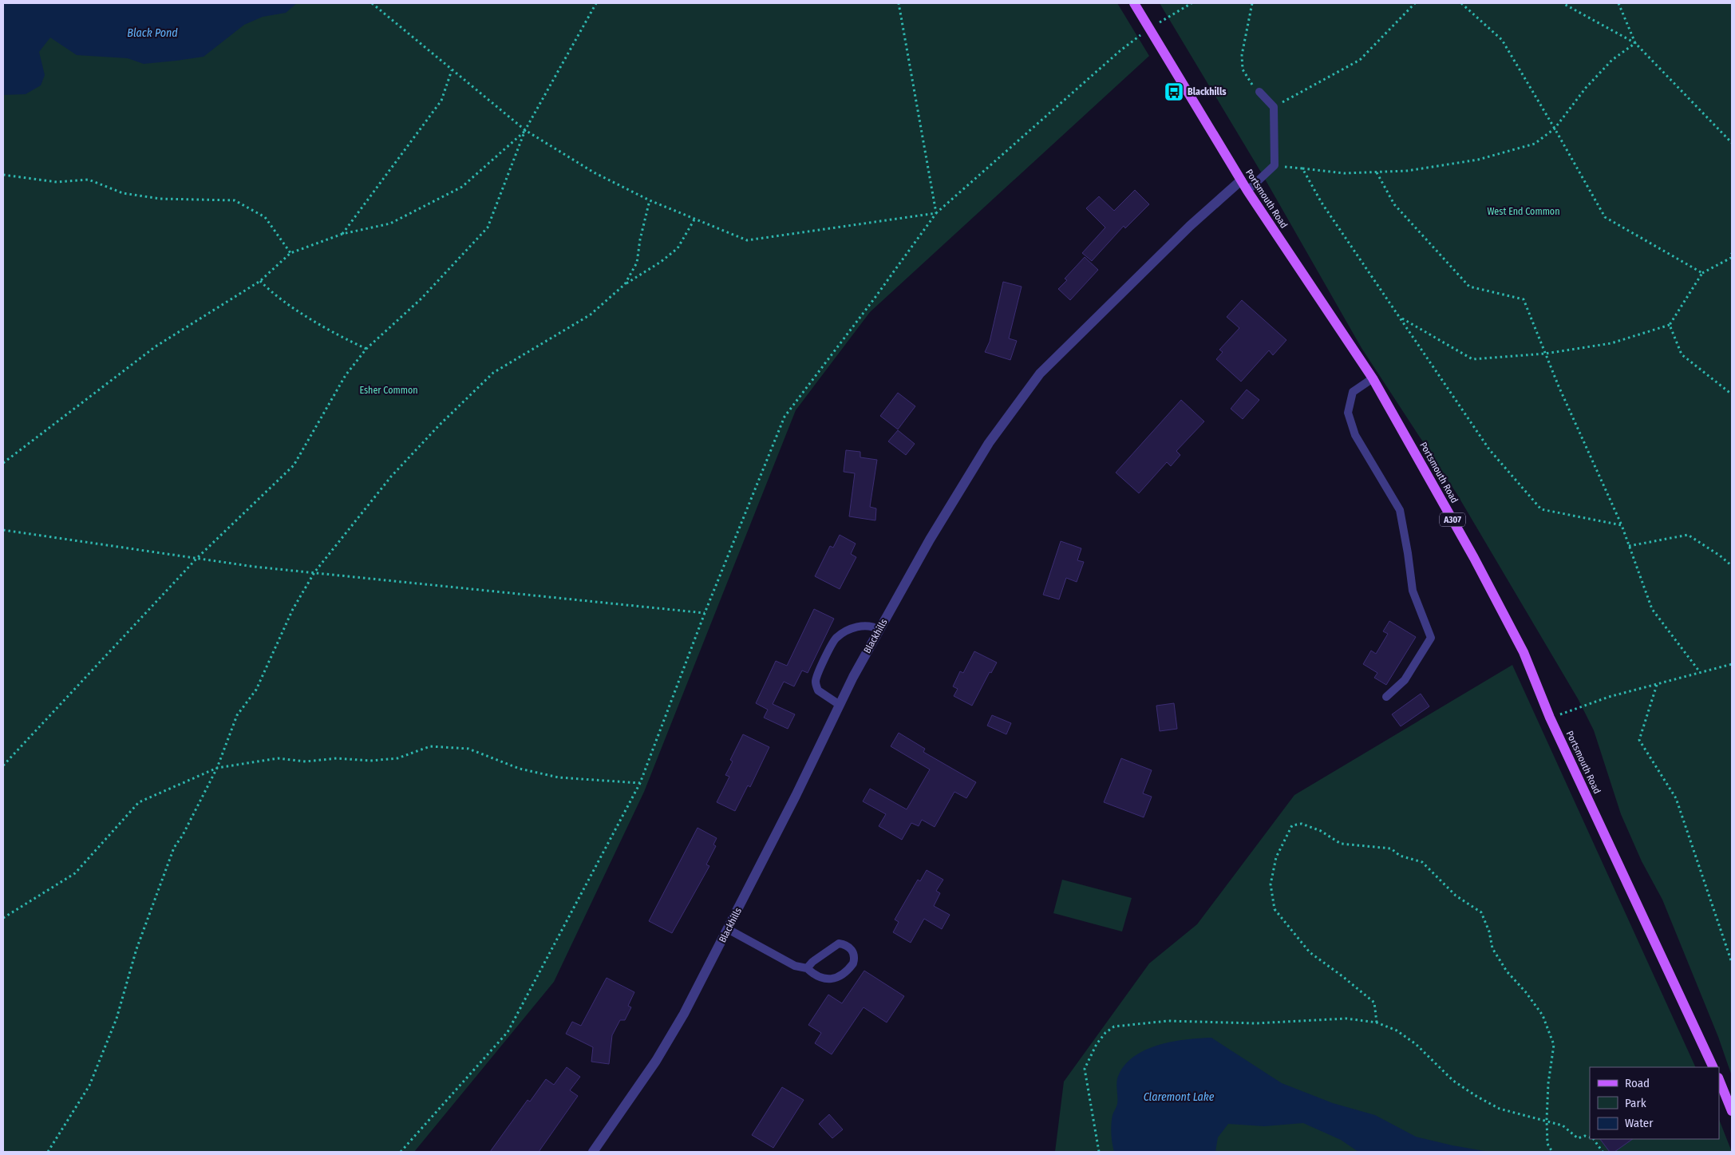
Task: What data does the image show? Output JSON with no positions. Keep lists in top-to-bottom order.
{
  "streets": {
    "main road": ["Portsmouth Road", "A307"],
    "street": ["Blackhills"]
  },
  "crossings": [
    ["Portsmouth Road", "Blackhills"]
  ],
  "water": ["Black Pond", "Claremont Lake"],
  "parks": ["West End Common", "Esher Common"],
  "places": {
    "bus stop": ["Blackhills"]
  },
  "legend": ["Road", "Park", "Water"]
}
